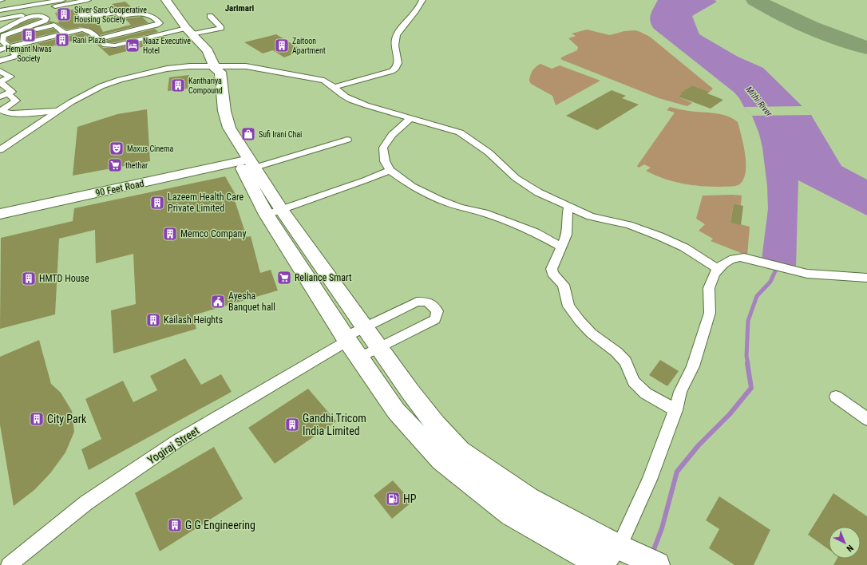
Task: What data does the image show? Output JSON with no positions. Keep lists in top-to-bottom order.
{
  "streets": {
    "street": ["90 Feet Road", "Yogiraj Street"]
  },
  "districts": ["Jarimari"],
  "water": ["Mithi River"],
  "places": {
    "building": [
      "Silver Sarc Cooperative Housing Society",
      "Hemant Niwas Society",
      "Rani Plaza",
      "Zaitoon Apartment",
      "Kanthariya Compound",
      "Lazeem Health Care Private Limited",
      "Memco Company",
      "HMTD House",
      "Kailash Heights",
      "City Park",
      "Gandhi Tricom India Limited",
      "G G Engineering"
    ],
    "hotel": ["Naaz Executive Hotel"],
    "shop": ["Sufi Irani Chai"],
    "theatre": ["Maxus Cinema"],
    "supermarket": ["thethar", "Reliance Smart"],
    "public building": ["Ayesha Banquet hall"],
    "fuel station": ["HP"]
  },
  "north": "bottom right"
}
